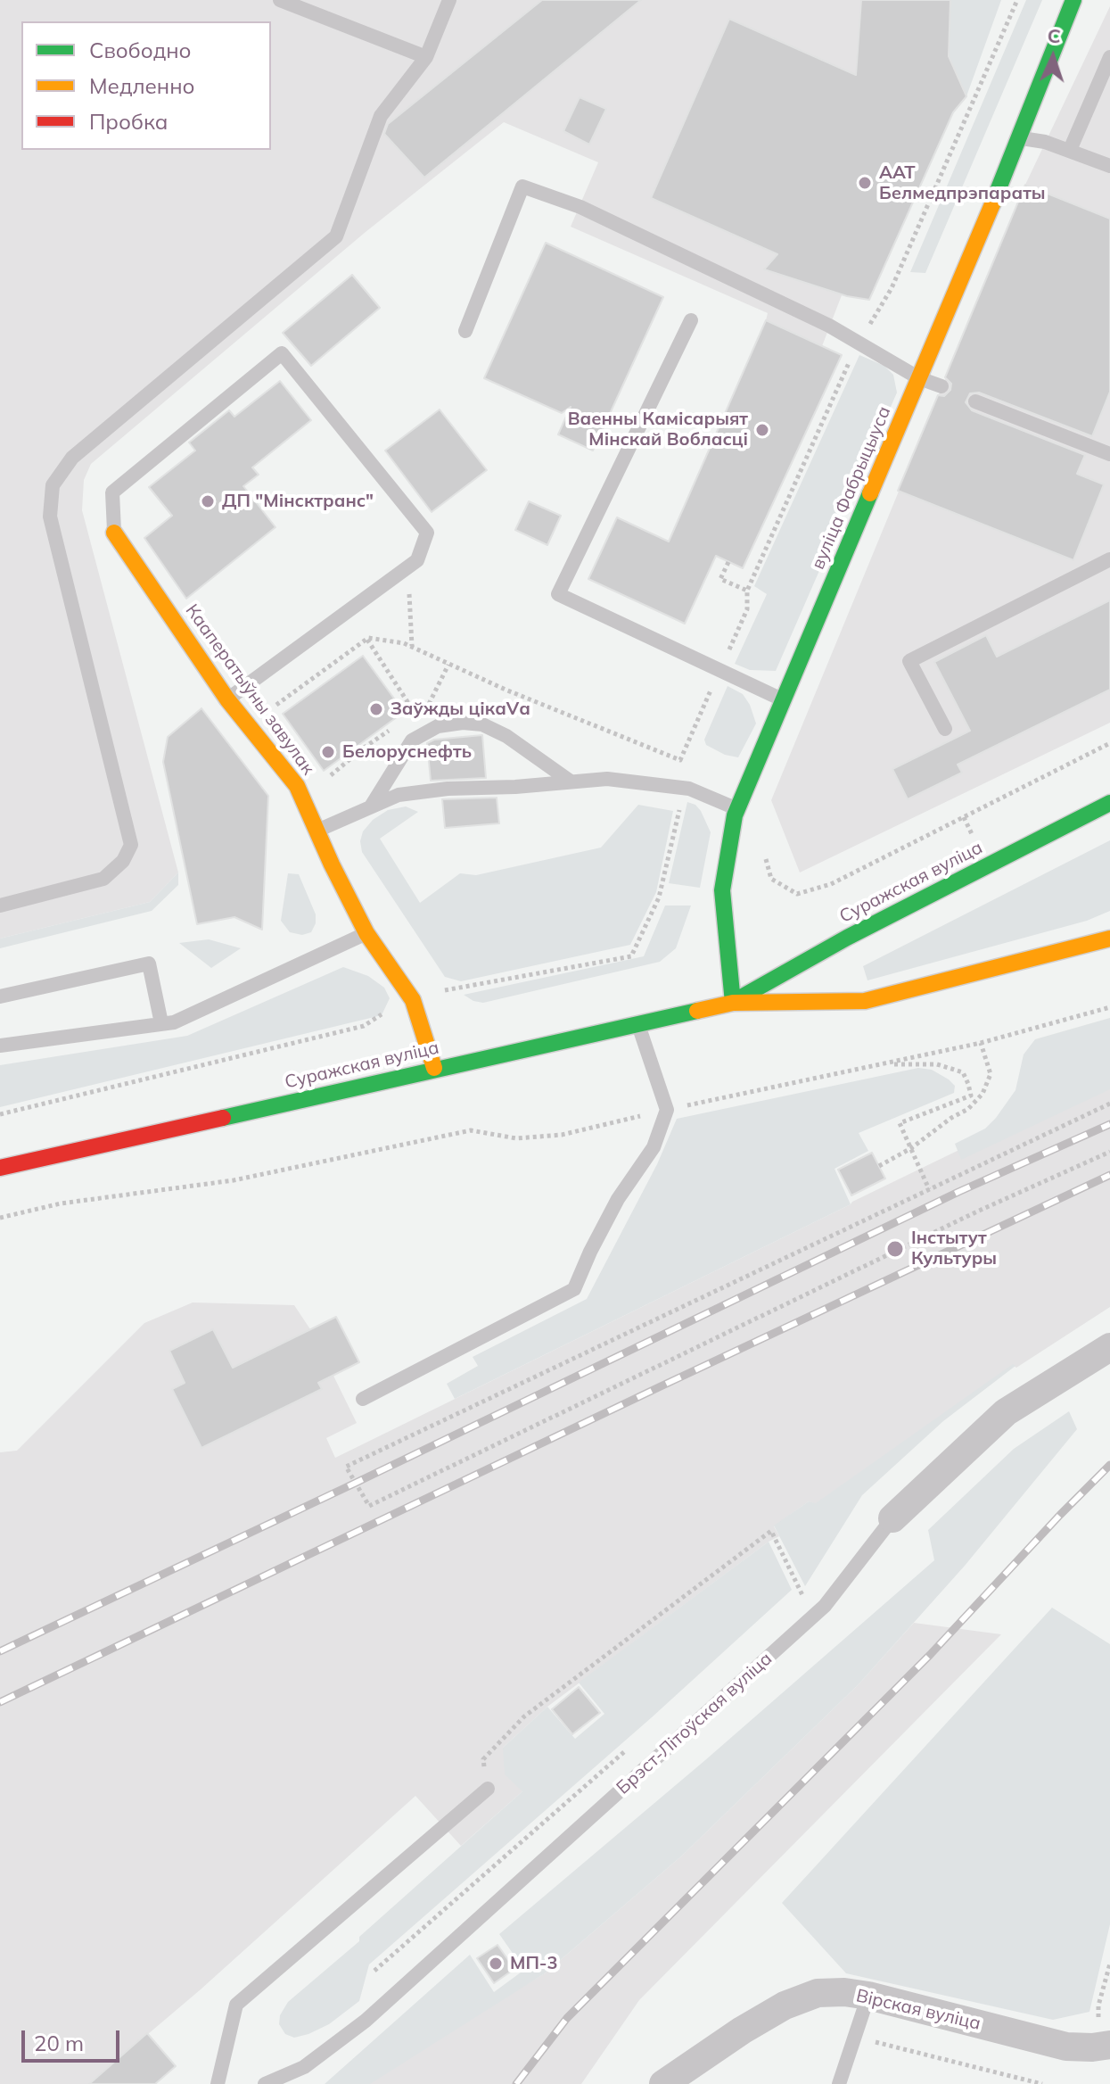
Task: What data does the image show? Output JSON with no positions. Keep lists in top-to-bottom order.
{
  "streets": {
    "street": [
      "вуліца Фабрыцыуса",
      "Кааператыўны завулак",
      "Суражская вуліца",
      "Брэст-Літоўская вуліца",
      "Вірская вуліца"
    ]
  },
  "crossings": [
    ["вуліца Фабрыцыуса", "Суражская вуліца"],
    ["Кааператыўны завулак", "Суражская вуліца"]
  ],
  "places": [
    "ААТ Белмедпрэпараты",
    "Ваенны Камісарыят Мінскай Вобласці",
    "ДП \"Мінсктранс\"",
    "Заўжды цікаVа",
    "Белоруснефть",
    "Інстытут Культуры",
    "МП-3"
  ],
  "legend": ["Свободно", "Медленно", "Пробка"],
  "scale_bar": "20 m",
  "north": "top"
}
